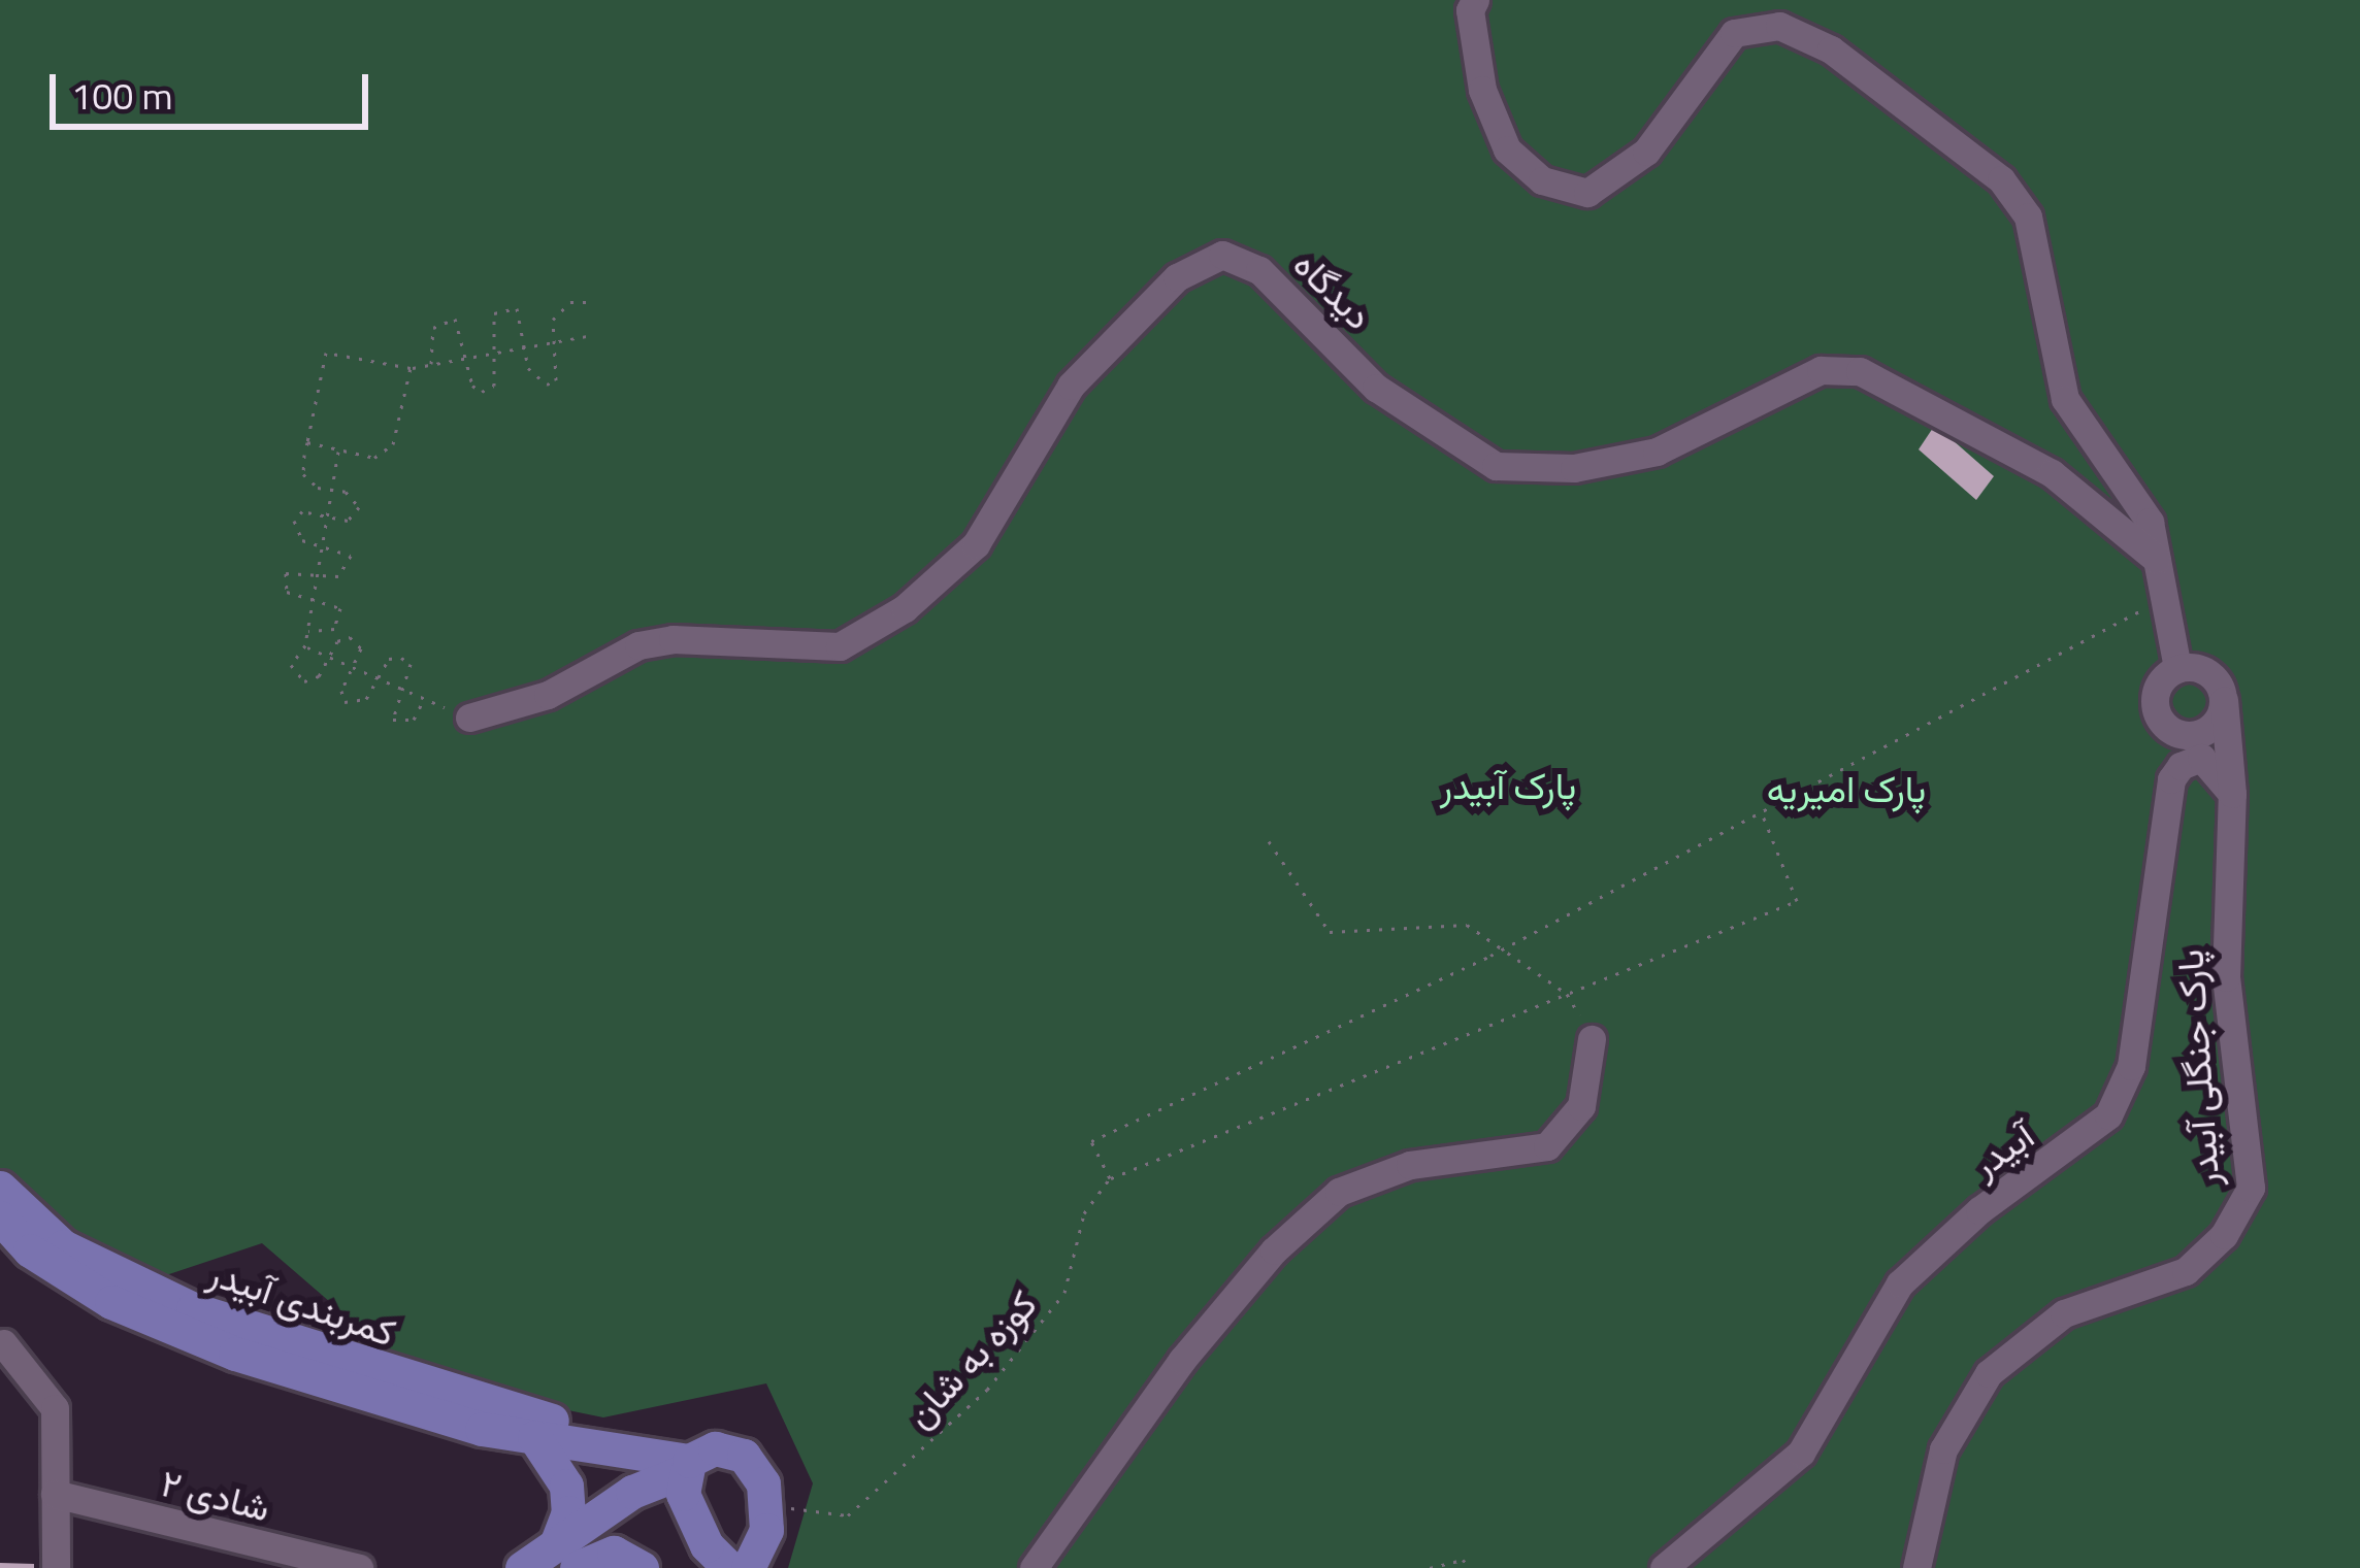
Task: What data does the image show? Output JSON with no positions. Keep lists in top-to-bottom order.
{
  "streets": {
    "main road": ["کمربندی آبیدر"],
    "street": [
      "دیدگاه",
      "پارک جنگلی آبیدر",
      "آبیدر",
      "شادی ۲"
    ],
    "path": ["کوزه به شان"]
  },
  "crossings": [
    ["پارک جنگلی آبیدر", "آبیدر"]
  ],
  "parks": ["پارک آبیدر", "پارک امیریه"],
  "scale_bar": "100 m"
}
